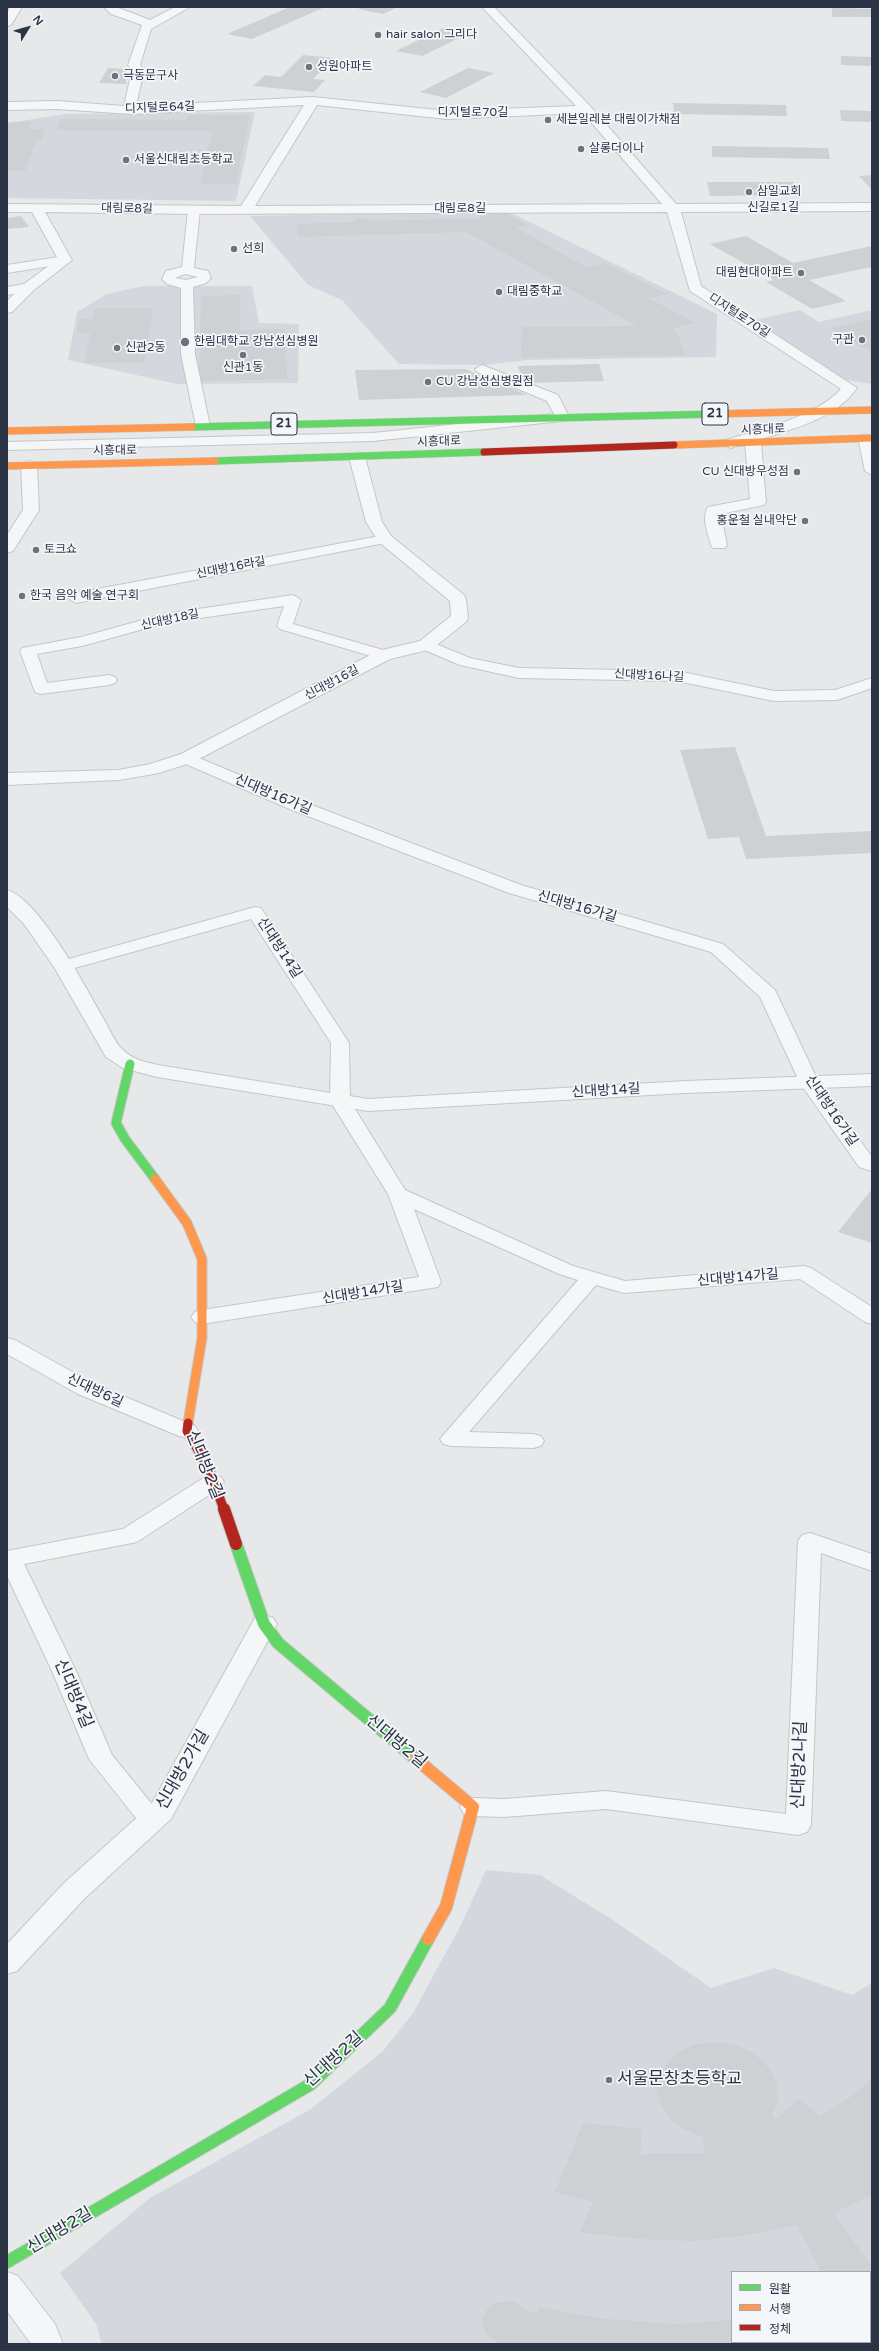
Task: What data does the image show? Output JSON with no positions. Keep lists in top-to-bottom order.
{
  "streets": {
    "main road": ["21", "시흥대로", "신대방2길"],
    "street": [
      "디지털로64길",
      "디지털로70길",
      "신길로1길",
      "대림로8길",
      "신대방16길",
      "신대방14길",
      "신대방2가길"
    ],
    "lane": [
      "신대방16라길",
      "신대방18길",
      "신대방16나길",
      "신대방16가길",
      "신대방14가길",
      "신대방6길",
      "신대방4길",
      "신대방2나길"
    ]
  },
  "crossings": [
    ["디지털로64길", "디지털로70길"],
    ["디지털로70길", "신길로1길"],
    ["디지털로70길", "대림로8길"],
    ["디지털로70길", "시흥대로"],
    ["신길로1길", "대림로8길"],
    ["시흥대로", "신대방16길"],
    ["신대방16라길", "신대방16길"],
    ["신대방18길", "신대방16길"],
    ["신대방16나길", "신대방16길"],
    ["신대방16길", "신대방16가길"],
    ["신대방16가길", "신대방14길"],
    ["신대방14길", "신대방14가길"],
    ["신대방14길", "신대방2길"],
    ["신대방14가길", "신대방2길"],
    ["신대방6길", "신대방2길"],
    ["신대방2길", "신대방4길"],
    ["신대방2길", "신대방2나길"],
    ["신대방2길", "신대방2가길"],
    ["신대방4길", "신대방2가길"]
  ],
  "places": [
    "hair salon 그리다",
    "성원아파트",
    "극동문구사",
    "세븐일레븐 대림이가채점",
    "살롱더이나",
    "서울신대림초등학교",
    "삼일교회",
    "선희",
    "대림현대아파트",
    "대림중학교",
    "구관",
    "한림대학교 강남성심병원",
    "신관2동",
    "신관1동",
    "CU 강남성심병원점",
    "CU 신대방우성점",
    "홍운철 실내악단",
    "토크쇼",
    "한국 음악 예술 연구회",
    "서울문창초등학교"
  ],
  "legend": ["원활", "서행", "정체"],
  "north": "top right"
}
